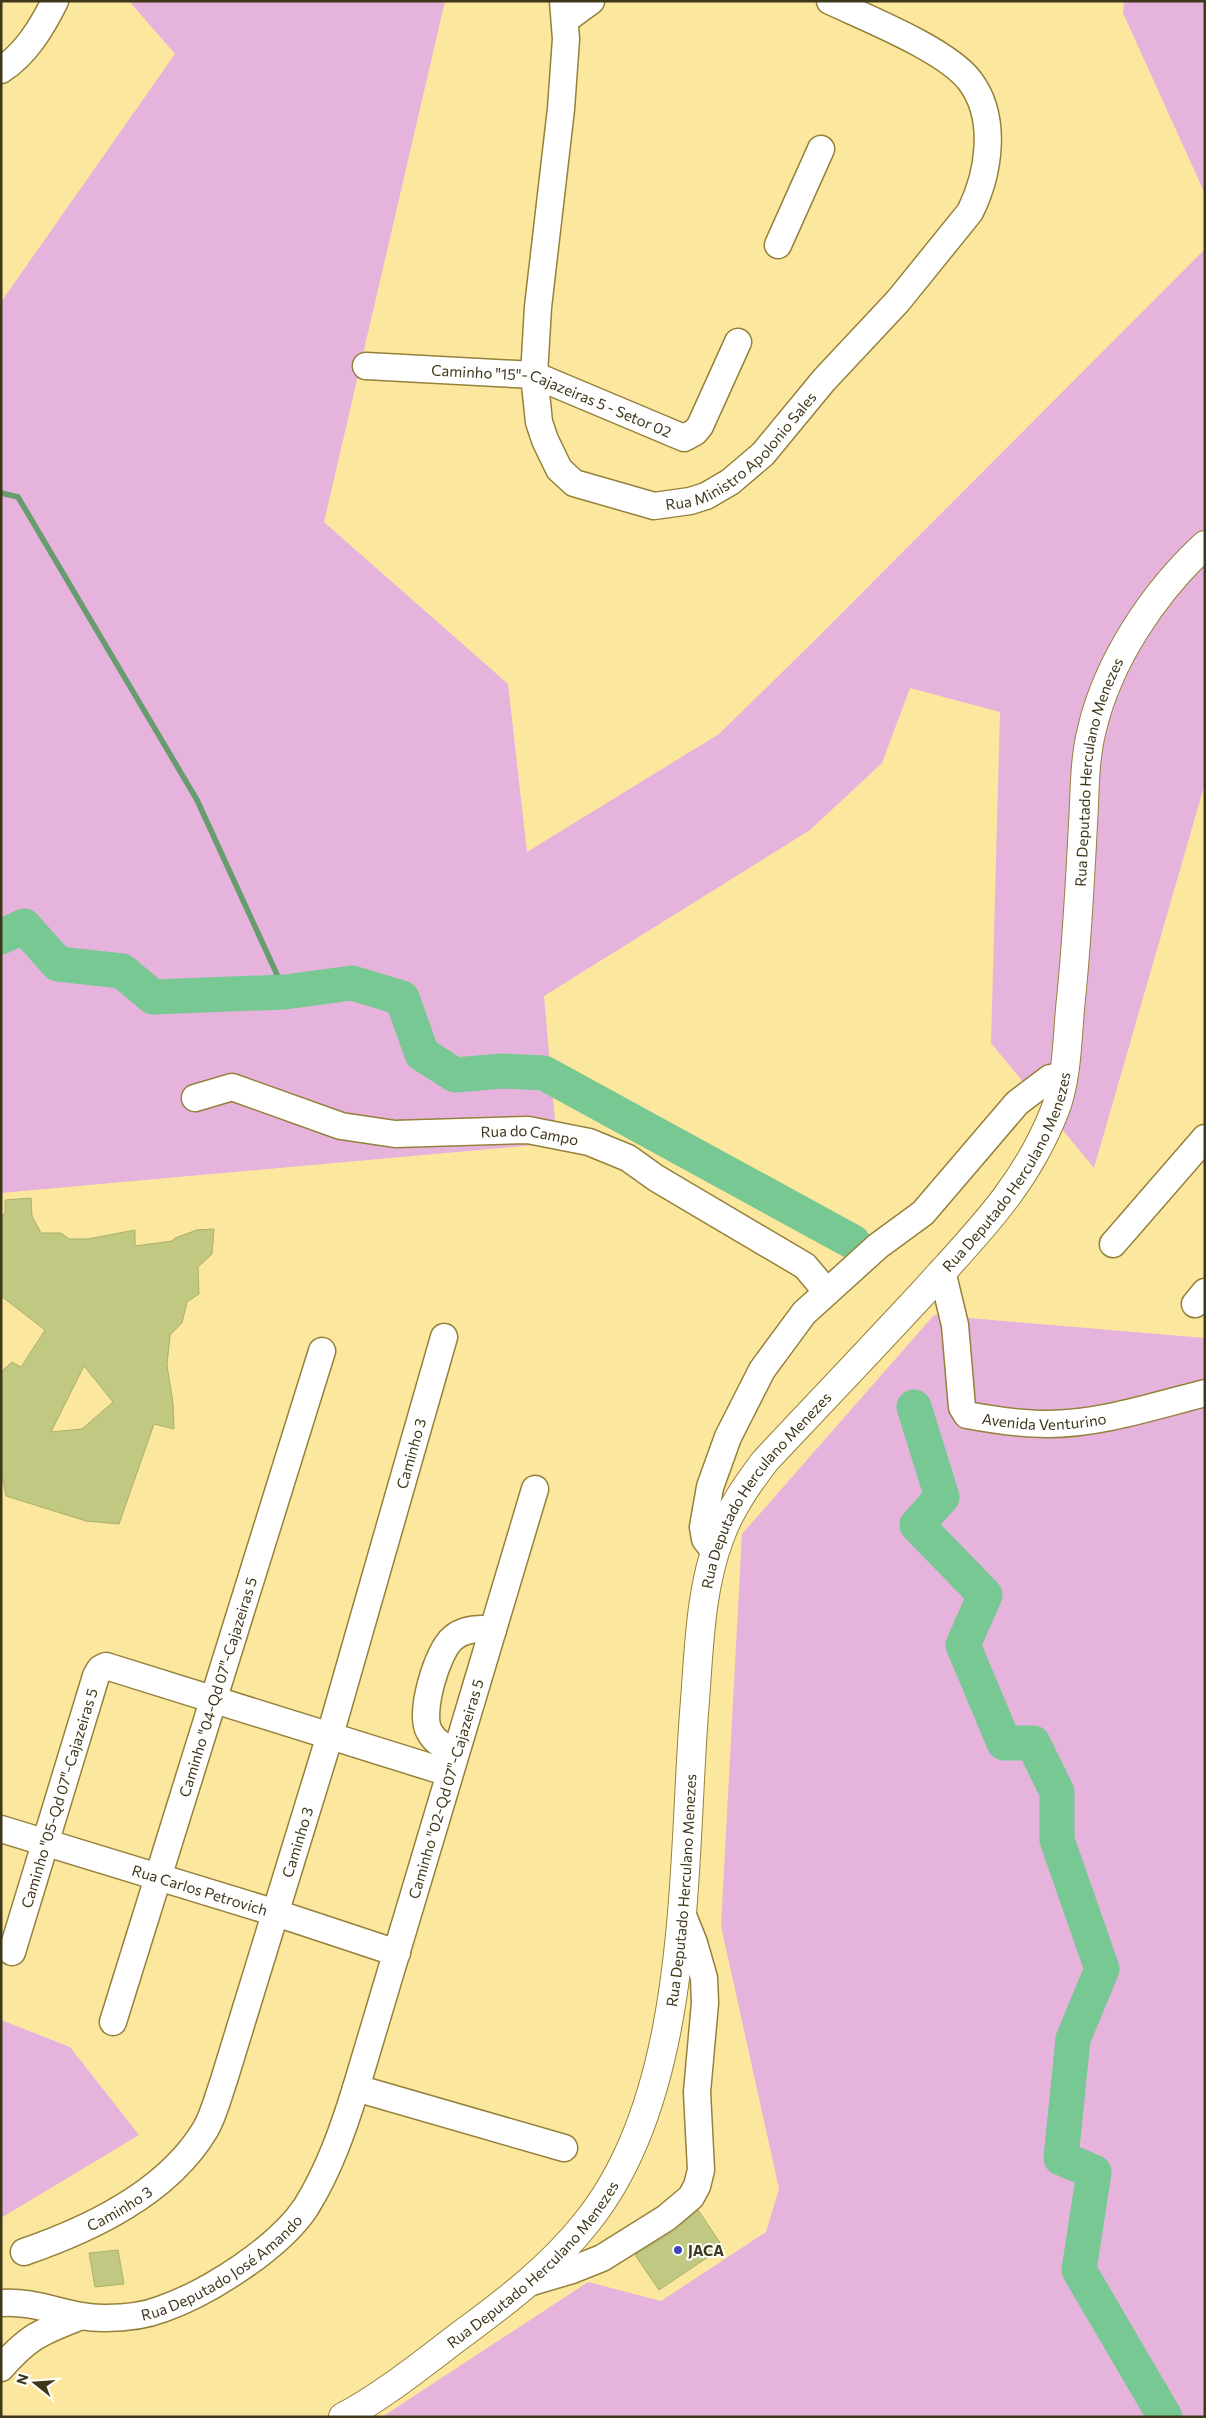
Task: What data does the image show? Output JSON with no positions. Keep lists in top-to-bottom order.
{
  "streets": {
    "main road": ["Rua Deputado Herculano Menezes"],
    "street": [
      "Caminho \"15\"- Cajazeiras 5 - Setor 02",
      "Rua Ministro Apolonio Sales",
      "Rua do Campo",
      "Avenida Venturino",
      "Caminho 3",
      "Caminho \"04-Qd 07\"-Cajazeiras 5",
      "Caminho \"02-Qd 07\"-Cajazeiras 5",
      "Caminho \"05-Qd 07\"-Cajazeiras 5",
      "Rua Carlos Petrovich",
      "Rua Deputado José Amando"
    ]
  },
  "crossings": [
    ["Caminho \"15\"- Cajazeiras 5 - Setor 02", "Rua Ministro Apolonio Sales"],
    ["Rua Deputado Herculano Menezes", "Avenida Venturino"],
    ["Caminho 3", "Rua Carlos Petrovich"],
    ["Caminho \"04-Qd 07\"-Cajazeiras 5", "Caminho \"05-Qd 07\"-Cajazeiras 5"],
    ["Caminho \"04-Qd 07\"-Cajazeiras 5", "Rua Carlos Petrovich"],
    ["Caminho \"02-Qd 07\"-Cajazeiras 5", "Rua Carlos Petrovich"],
    ["Caminho \"02-Qd 07\"-Cajazeiras 5", "Rua Deputado José Amando"],
    ["Caminho \"05-Qd 07\"-Cajazeiras 5", "Rua Carlos Petrovich"]
  ],
  "places": ["JACA"],
  "north": "left"
}
